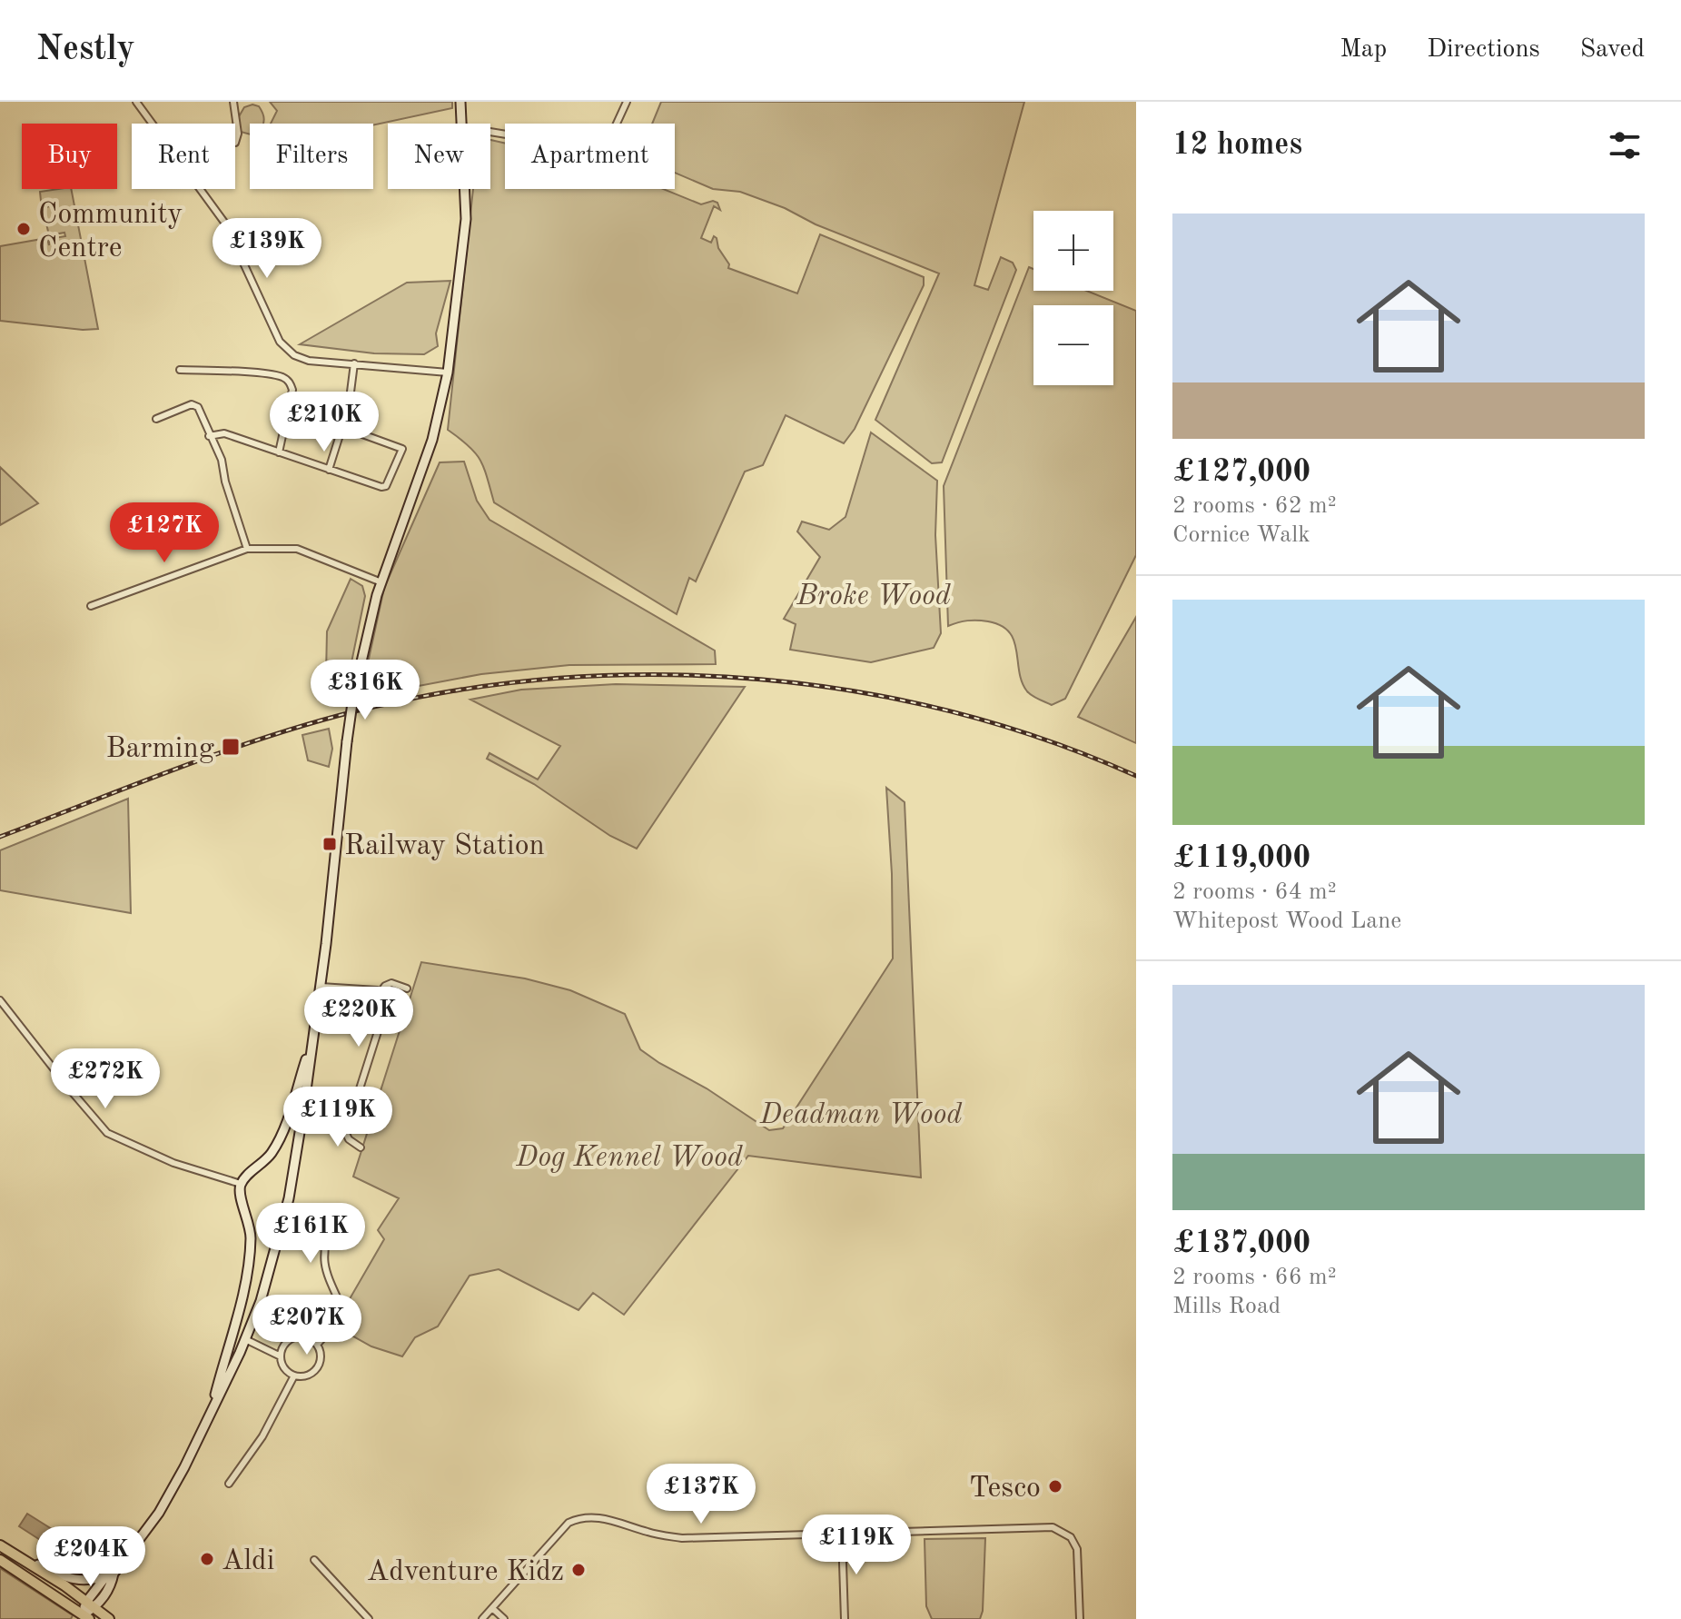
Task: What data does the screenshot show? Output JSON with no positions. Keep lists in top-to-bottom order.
{
  "parks": ["Broke Wood", "Deadman Wood", "Dog Kennel Wood"],
  "places": {
    "other": [
      "Community Centre",
      "Tesco",
      "Aldi",
      "Adventure Kidz"
    ],
    "transit": ["Barming", "Railway Station"]
  },
  "page": {
    "header": "Nestly",
    "nav": ["Map", "Directions", "Saved"],
    "heading": "12 homes",
    "chip": [
      "Buy",
      "Rent",
      "Filters",
      "New",
      "Apartment"
    ],
    "list": [
      {
        "name": "£127,000",
        "note": "2 rooms · 62 m² · Cornice Walk"
      },
      {
        "name": "£119,000",
        "note": "2 rooms · 64 m² · Whitepost Wood Lane"
      },
      {
        "name": "£137,000",
        "note": "2 rooms · 66 m² · Mills Road"
      }
    ],
    "map_buttons": ["+", "−"],
    "price": [
      "£139K",
      "£210K",
      "£127K",
      "£316K",
      "£220K",
      "£272K",
      "£119K",
      "£161K",
      "£207K",
      "£137K",
      "£119K",
      "£204K"
    ]
  }
}
